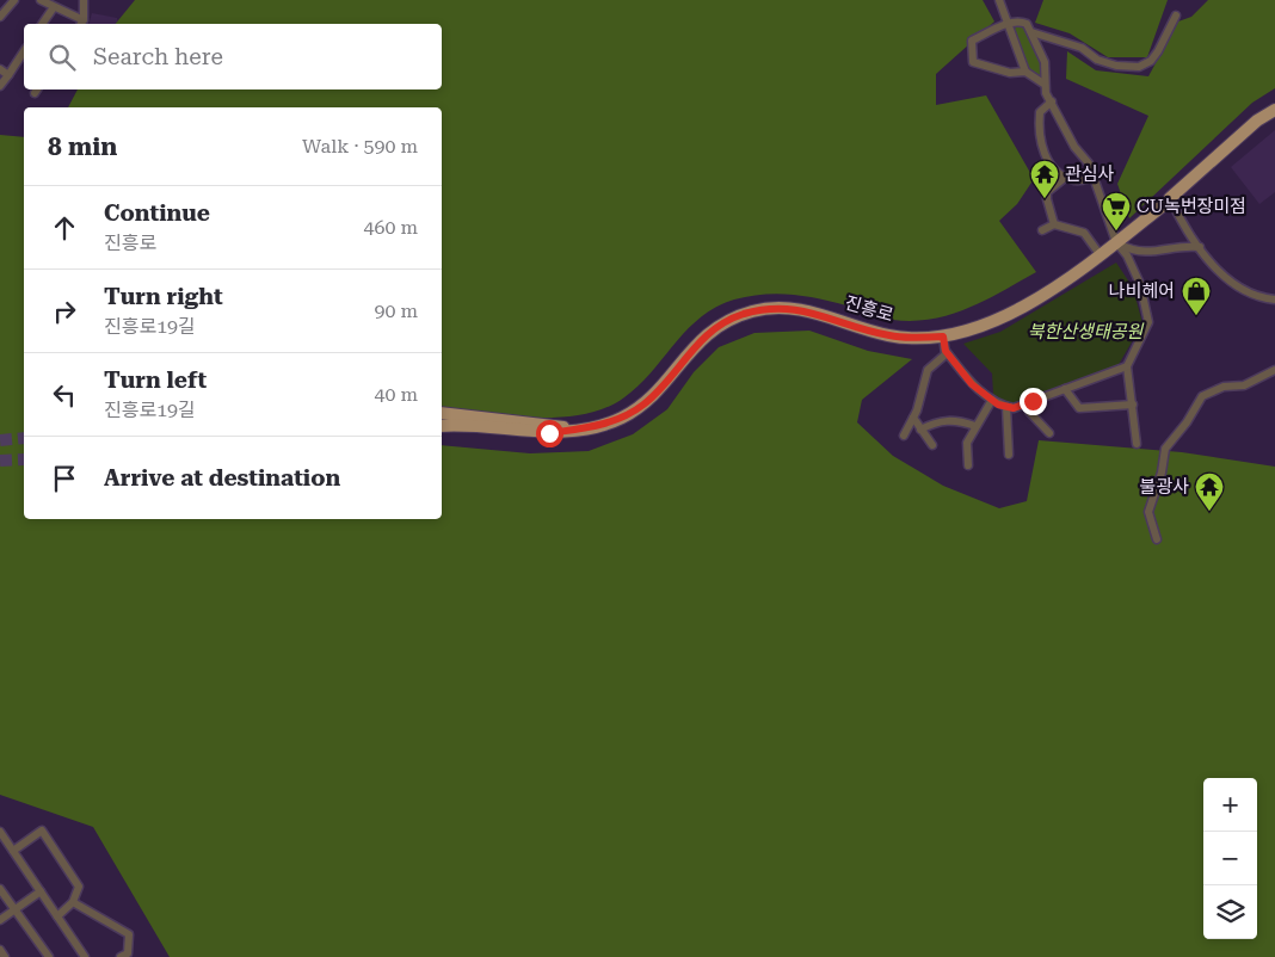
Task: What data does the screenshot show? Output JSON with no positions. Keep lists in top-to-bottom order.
{
  "streets": {
    "main road": ["진흥로"]
  },
  "parks": ["북한산생태공원"],
  "places": {
    "temple": ["관심사", "불광사"],
    "supermarket": ["CU녹번장미점"],
    "shop": ["나비헤어"]
  },
  "page": {
    "search": "Search here",
    "heading": ["8 min", "Walk · 590 m"],
    "list": [
      ["Continue", "진흥로", "460 m"],
      ["Turn right", "진흥로19길", "90 m"],
      ["Turn left", "진흥로19길", "40 m"],
      "Arrive at destination"
    ],
    "map_buttons": ["+", "−"]
  }
}
